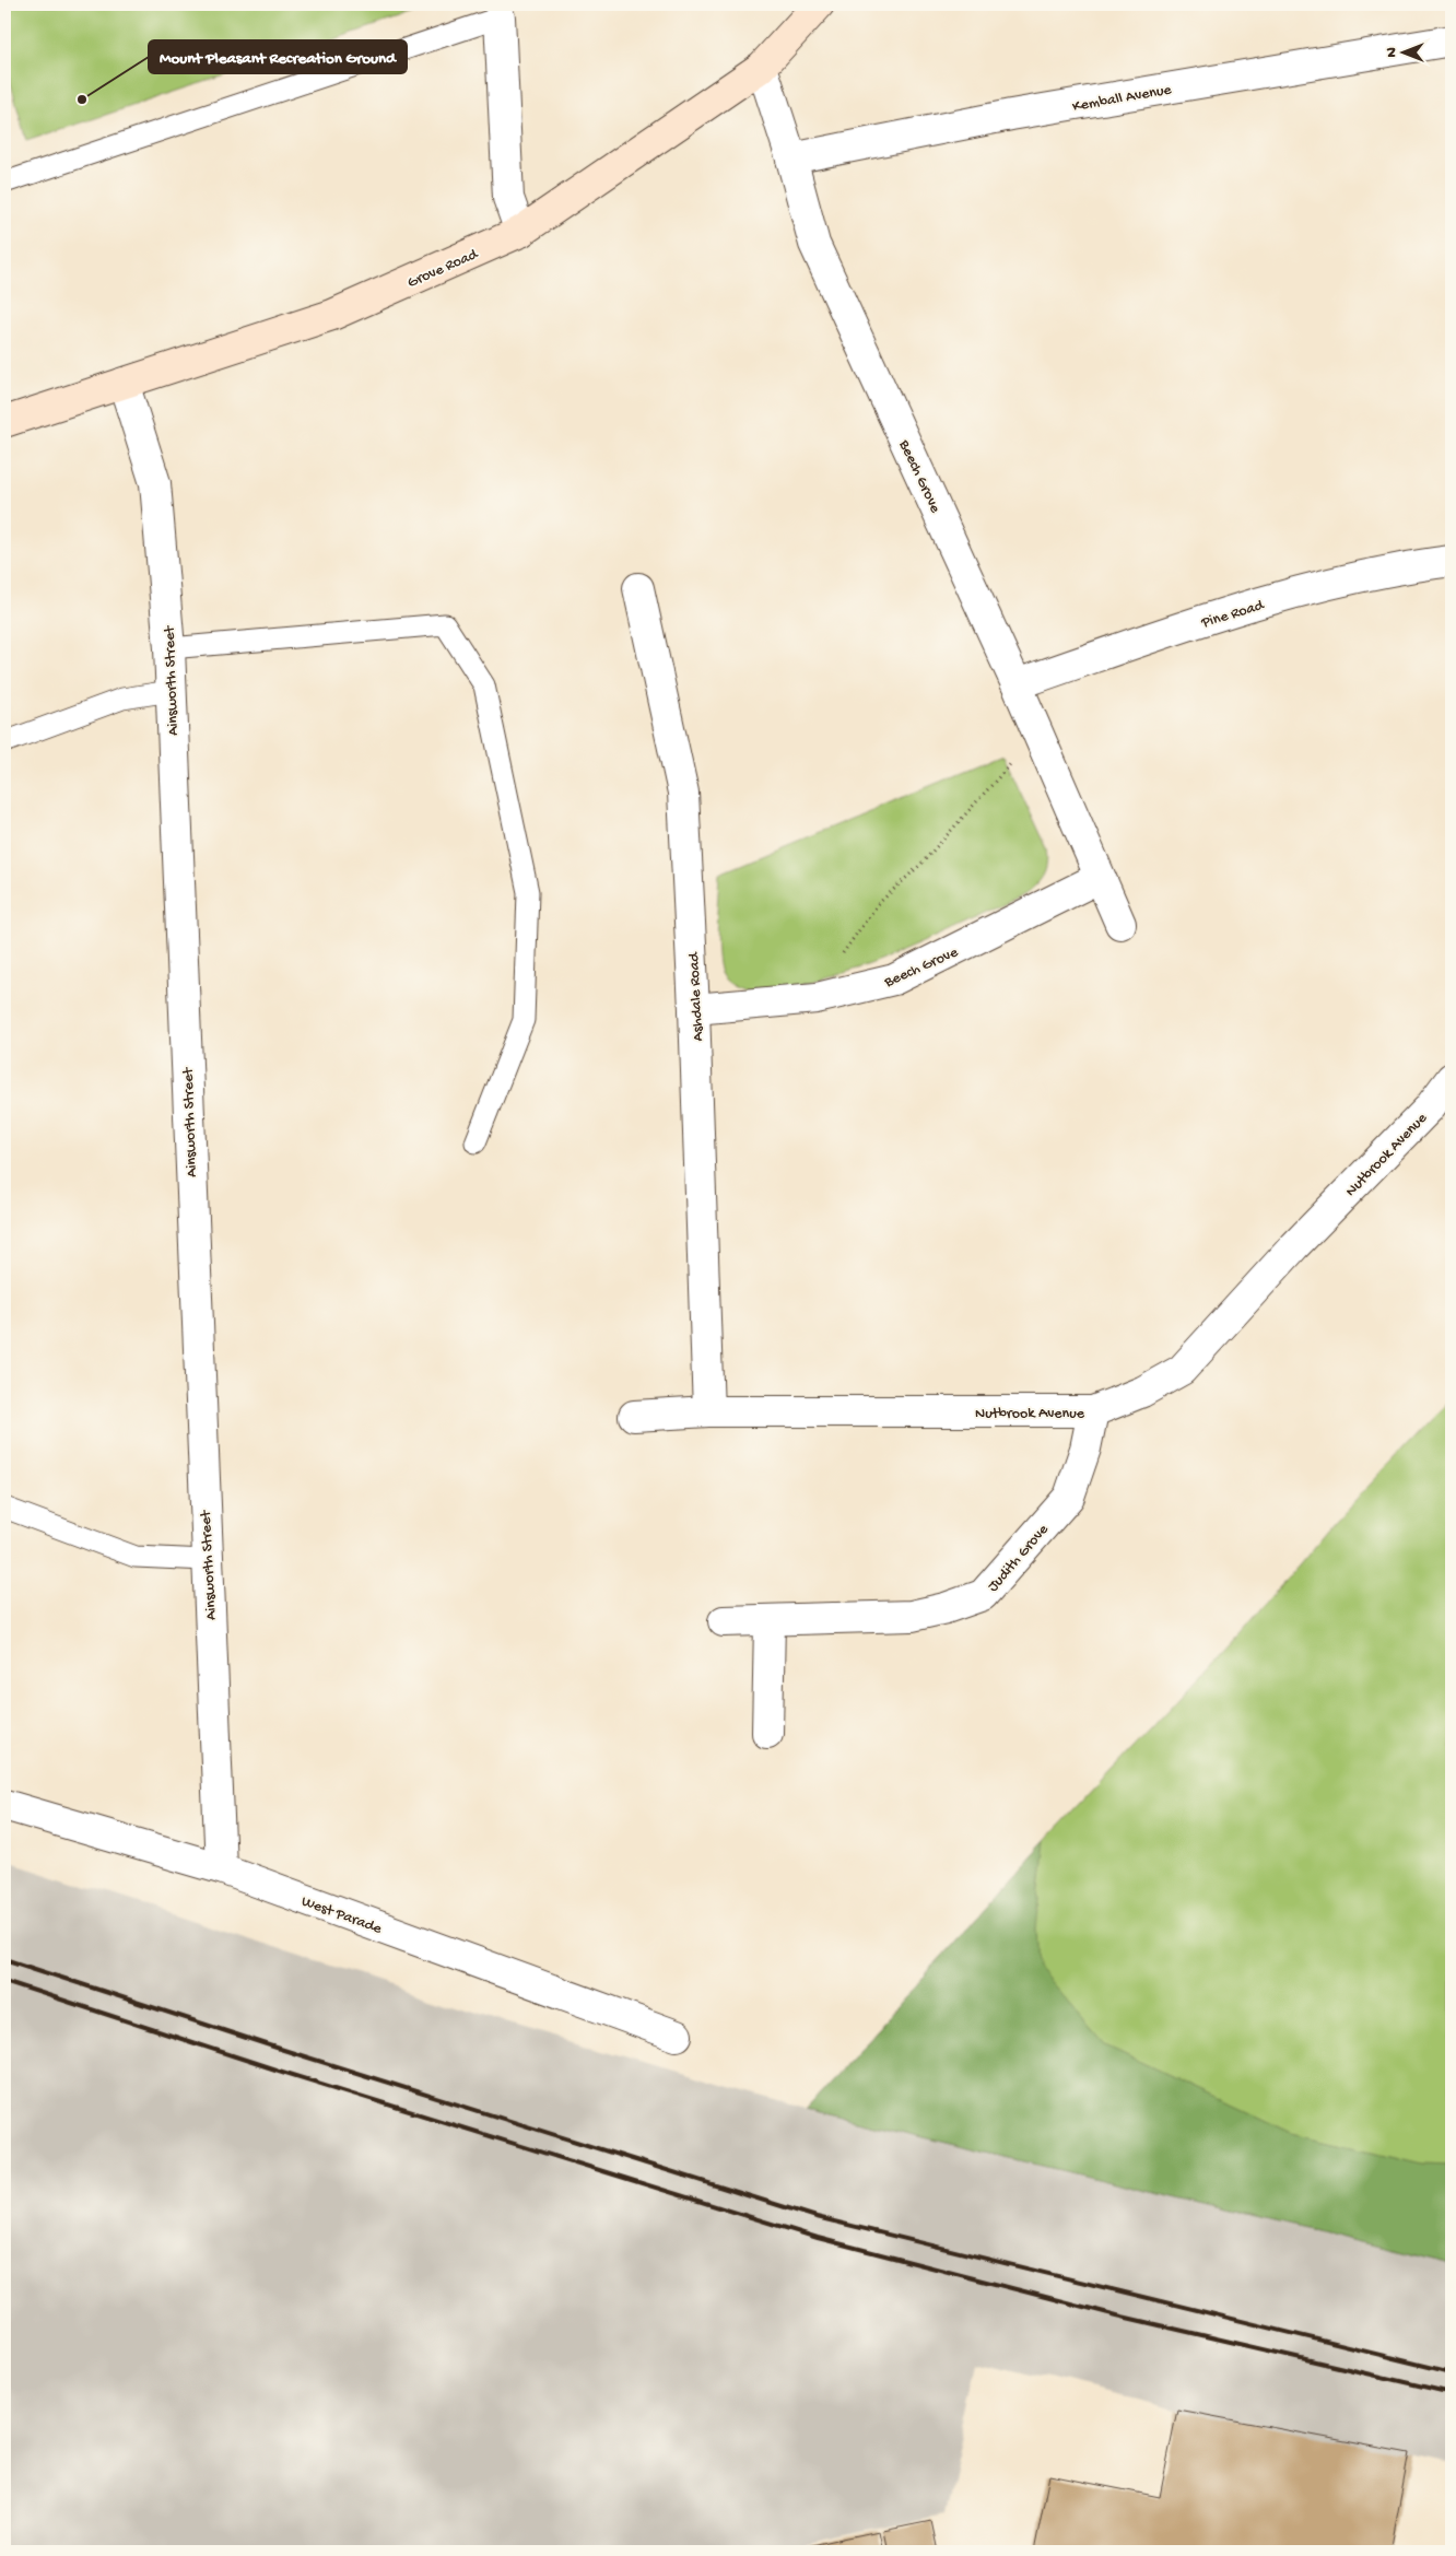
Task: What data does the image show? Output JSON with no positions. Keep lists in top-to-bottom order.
{
  "streets": {
    "street": [
      "Kemball Avenue",
      "Grove Road",
      "Beech Grove",
      "Pine Road",
      "Ainsworth Street",
      "Ashdale Road",
      "Nutbrook Avenue",
      "Judith Grove",
      "West Parade"
    ]
  },
  "crossings": [
    ["Kemball Avenue", "Beech Grove"],
    ["Grove Road", "Beech Grove"],
    ["Grove Road", "Ainsworth Street"],
    ["Beech Grove", "Pine Road"],
    ["Beech Grove", "Ashdale Road"],
    ["Ainsworth Street", "West Parade"],
    ["Ashdale Road", "Nutbrook Avenue"],
    ["Nutbrook Avenue", "Judith Grove"]
  ],
  "places": ["Mount Pleasant Recreation Ground"],
  "north": "left"
}
